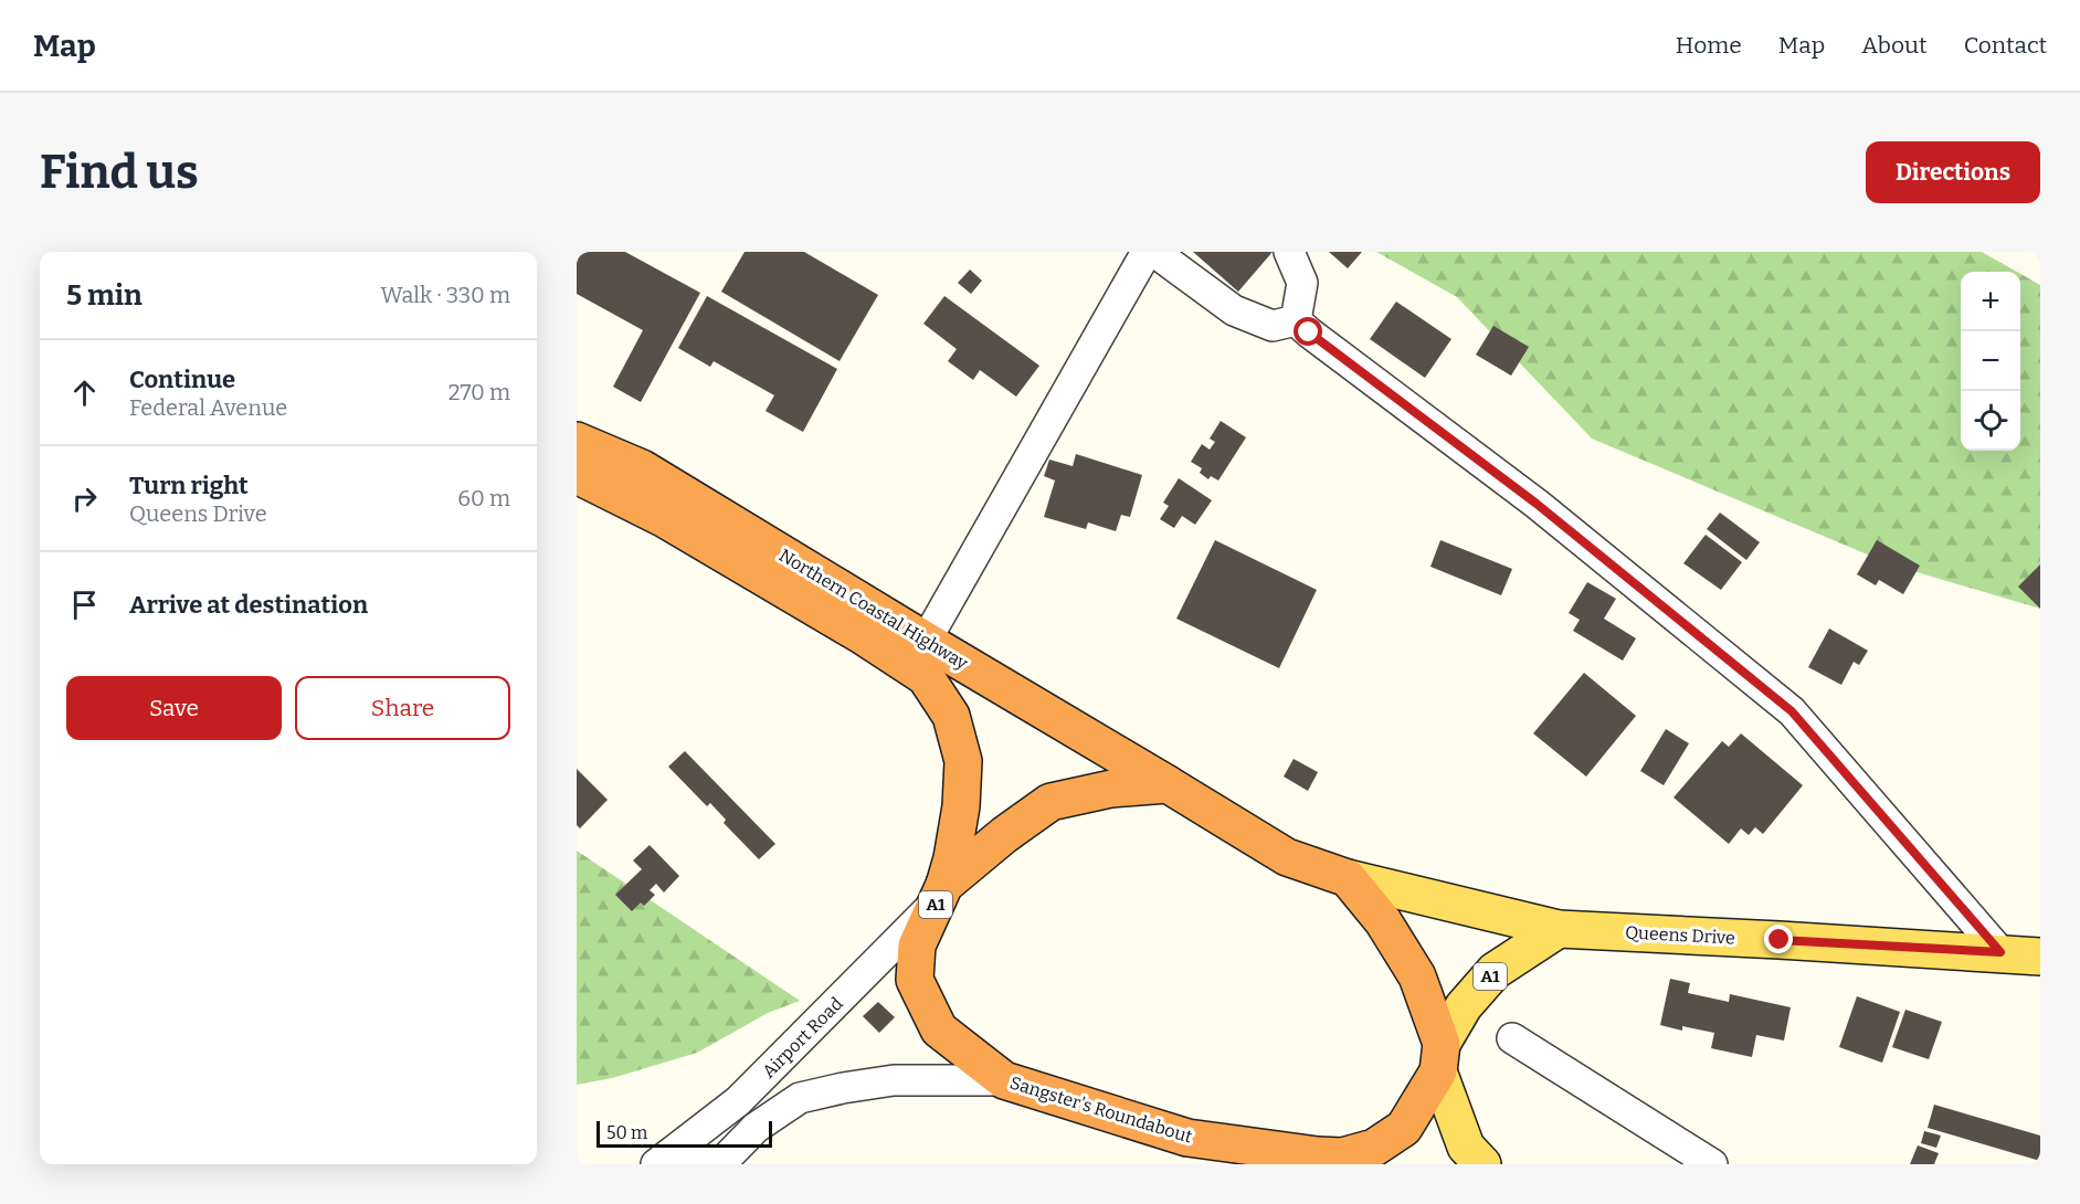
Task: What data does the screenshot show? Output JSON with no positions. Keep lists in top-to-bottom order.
{
  "streets": {
    "highway": ["Northern Coastal Highway", "A1", "Sangster's Roundabout"],
    "main road": ["Queens Drive"],
    "street": ["Airport Road"]
  },
  "crossings": [
    ["Northern Coastal Highway", "Airport Road"],
    ["Northern Coastal Highway", "Sangster's Roundabout"],
    ["A1", "Queens Drive"],
    ["A1", "Sangster's Roundabout"],
    ["Airport Road", "Sangster's Roundabout"]
  ],
  "scale_bar": "50 m",
  "page": {
    "header": "Map",
    "nav": [
      "Home",
      "Map",
      "About",
      "Contact"
    ],
    "buttons": [
      "Directions",
      ["Save", "Share"]
    ],
    "title": "Find us",
    "heading": ["5 min", "Walk · 330 m"],
    "map_buttons": ["+", "−"],
    "list": [
      ["Continue", "Federal Avenue", "270 m"],
      ["Turn right", "Queens Drive", "60 m"],
      "Arrive at destination"
    ],
    "scale": "50 m"
  }
}
